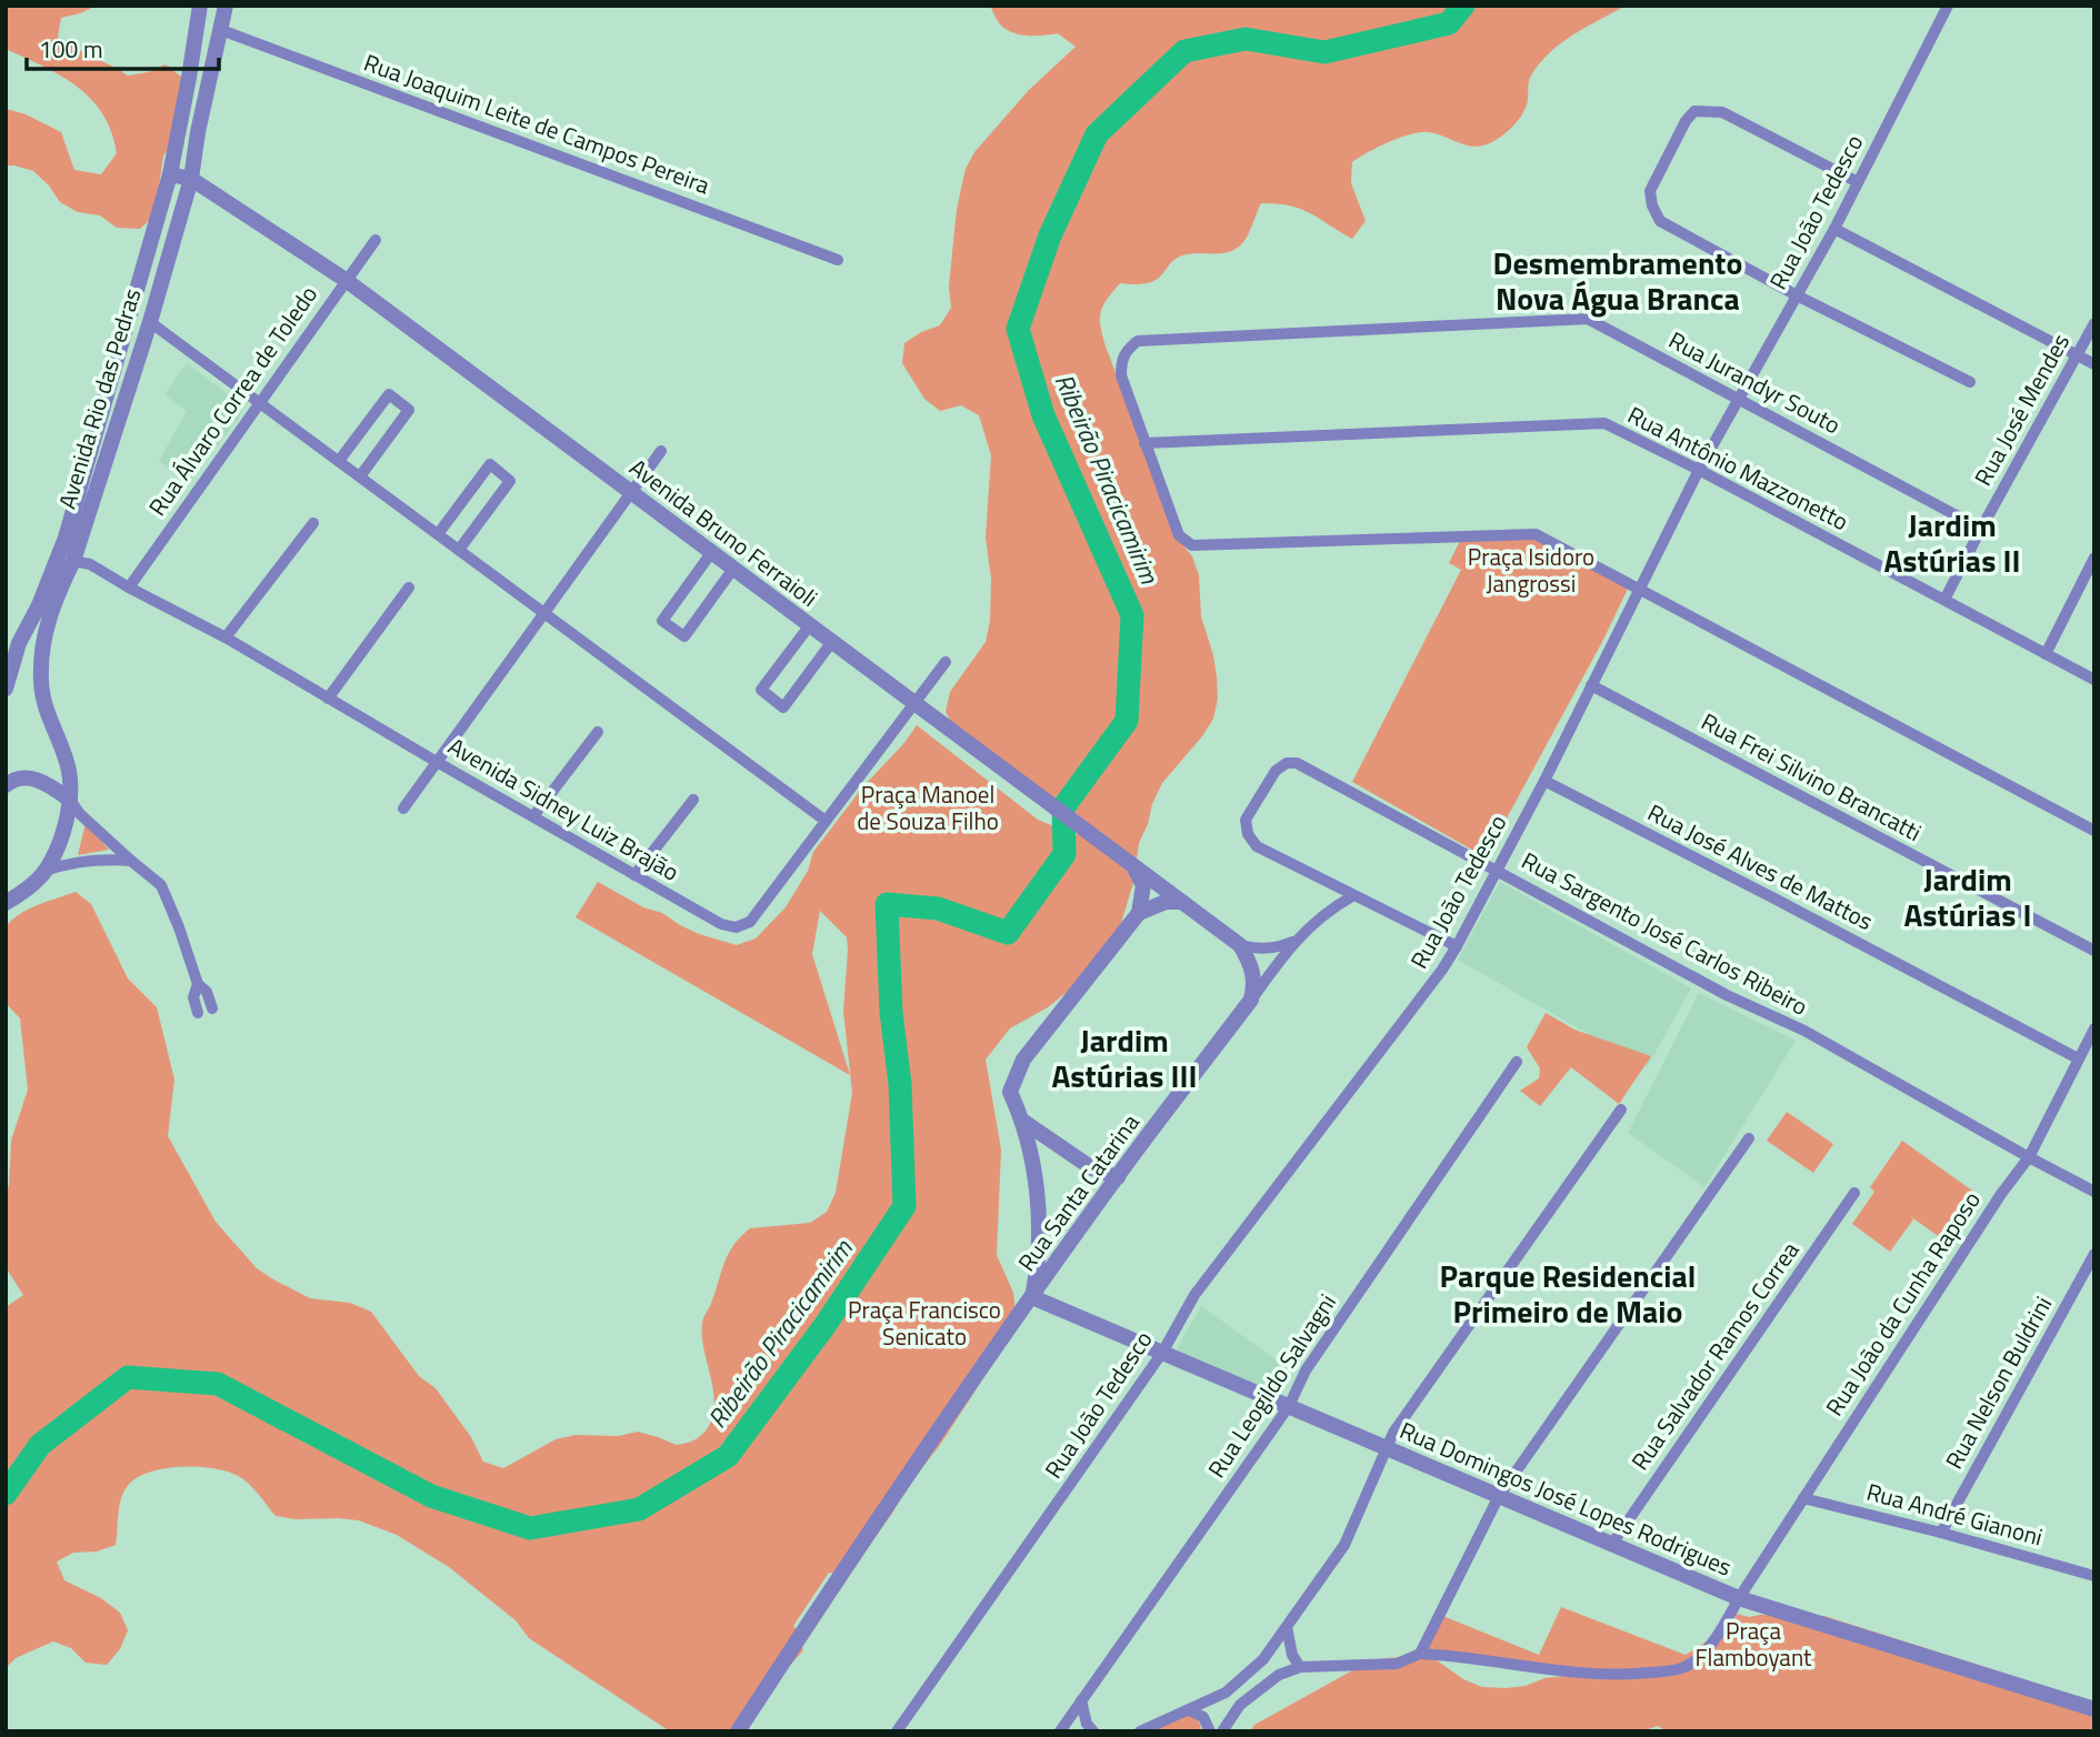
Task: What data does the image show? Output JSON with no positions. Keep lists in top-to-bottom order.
{
  "streets": {
    "street": [
      "Rua Joaquim Leite de Campos Pereira",
      "Rua João Tedesco",
      "Rua Jurandyr Souto",
      "Avenida Rio das Pedras",
      "Rua Álvaro Correa de Toledo",
      "Rua José Mendes",
      "Rua Antônio Mazzonetto",
      "Avenida Bruno Ferraioli",
      "Rua Frei Silvino Brancatti",
      "Avenida Sidney Luiz Brajão",
      "Rua José Alves de Mattos",
      "Rua Sargento José Carlos Ribeiro",
      "Rua Santa Catarina",
      "Rua João da Cunha Raposo",
      "Rua Salvador Ramos Correa",
      "Rua Nelson Buldrini",
      "Rua Leogildo Salvagni",
      "Rua Domingos José Lopes Rodrigues",
      "Rua André Gianoni"
    ]
  },
  "crossings": [
    ["Rua Joaquim Leite de Campos Pereira", "Avenida Rio das Pedras"],
    ["Rua João Tedesco", "Rua Jurandyr Souto"],
    ["Rua João Tedesco", "Rua Antônio Mazzonetto"],
    ["Rua João Tedesco", "Rua Frei Silvino Brancatti"],
    ["Rua João Tedesco", "Rua José Alves de Mattos"],
    ["Rua João Tedesco", "Rua Sargento José Carlos Ribeiro"],
    ["Rua João Tedesco", "Rua Domingos José Lopes Rodrigues"],
    ["Rua Jurandyr Souto", "Rua José Mendes"],
    ["Rua Jurandyr Souto", "Rua Antônio Mazzonetto"],
    ["Avenida Rio das Pedras", "Avenida Bruno Ferraioli"],
    ["Avenida Rio das Pedras", "Avenida Sidney Luiz Brajão"],
    ["Rua Álvaro Correa de Toledo", "Avenida Bruno Ferraioli"],
    ["Rua Álvaro Correa de Toledo", "Avenida Sidney Luiz Brajão"],
    ["Rua José Mendes", "Rua Antônio Mazzonetto"],
    ["Avenida Bruno Ferraioli", "Avenida Sidney Luiz Brajão"],
    ["Avenida Bruno Ferraioli", "Rua Santa Catarina"],
    ["Rua José Alves de Mattos", "Rua João da Cunha Raposo"],
    ["Rua Sargento José Carlos Ribeiro", "Rua Santa Catarina"],
    ["Rua Sargento José Carlos Ribeiro", "Rua João da Cunha Raposo"],
    ["Rua Santa Catarina", "Rua Domingos José Lopes Rodrigues"],
    ["Rua João da Cunha Raposo", "Rua Domingos José Lopes Rodrigues"],
    ["Rua João da Cunha Raposo", "Rua André Gianoni"],
    ["Rua Salvador Ramos Correa", "Rua Domingos José Lopes Rodrigues"],
    ["Rua Nelson Buldrini", "Rua André Gianoni"],
    ["Rua Leogildo Salvagni", "Rua Domingos José Lopes Rodrigues"]
  ],
  "districts": [
    "Desmembramento Nova Água Branca",
    "Jardim Astúrias II",
    "Jardim Astúrias I",
    "Jardim Astúrias III",
    "Parque Residencial Primeiro de Maio"
  ],
  "water": ["Ribeirão Piracicamirim"],
  "parks": [
    "Praça Isidoro Jangrossi",
    "Praça Manoel de Souza Filho",
    "Praça Francisco Senicato",
    "Praça Flamboyant"
  ],
  "scale_bar": "100 m"
}
